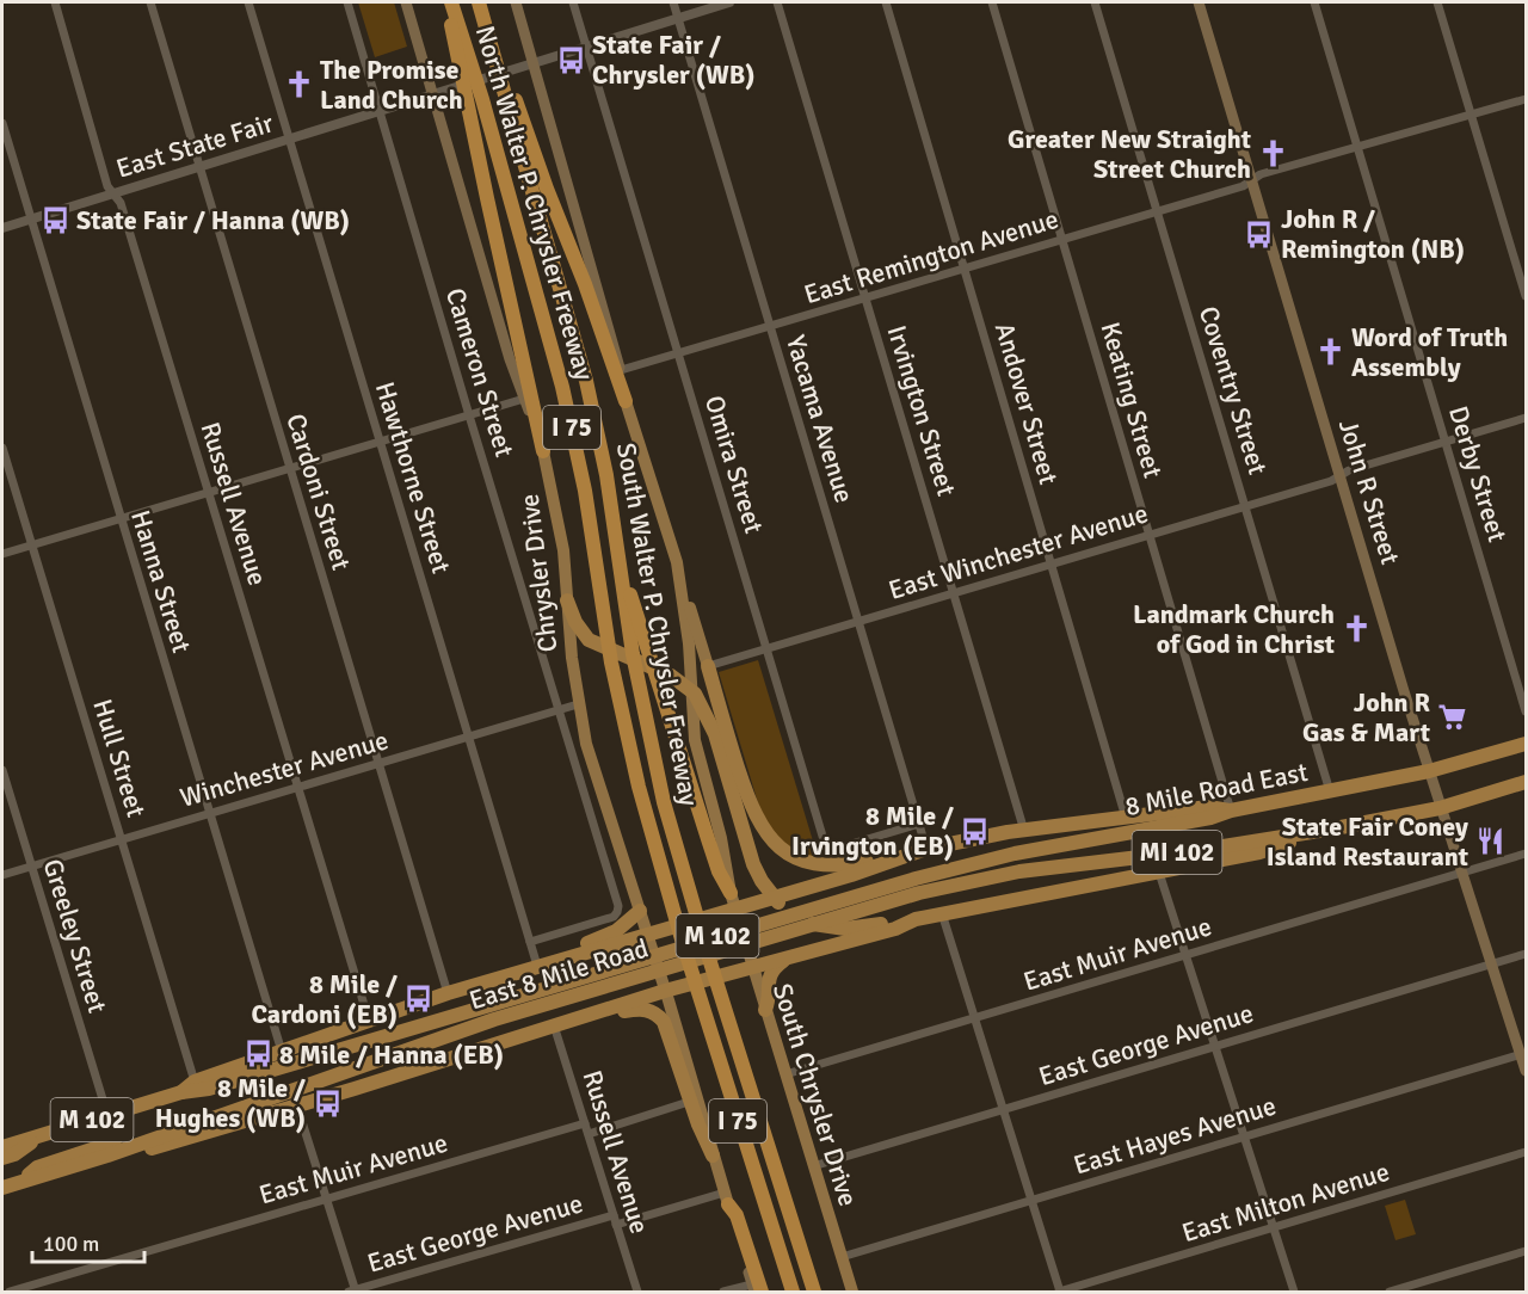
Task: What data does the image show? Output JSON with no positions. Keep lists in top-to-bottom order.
{
  "streets": {
    "highway": [
      "North Walter P. Chrysler Freeway",
      "I 75",
      "South Walter P. Chrysler Freeway",
      "8 Mile Road East",
      "MI 102",
      "M 102",
      "East 8 Mile Road"
    ],
    "main road": ["John R Street", "Chrysler Drive", "South Chrysler Drive"],
    "street": [
      "East State Fair",
      "East Remington Avenue",
      "Cameron Street",
      "Coventry Street",
      "Keating Street",
      "Andover Street",
      "Irvington Street",
      "Yacama Avenue",
      "Omira Street",
      "Derby Street",
      "Hawthorne Street",
      "Cardoni Street",
      "Russell Avenue",
      "East Winchester Avenue",
      "Hanna Street",
      "Hull Street",
      "Winchester Avenue",
      "Greeley Street",
      "East Muir Avenue",
      "East George Avenue",
      "East Hayes Avenue",
      "East Milton Avenue"
    ]
  },
  "crossings": [
    ["East State Fair", "Cameron Street"],
    ["East State Fair", "Yacama Avenue"],
    ["East State Fair", "Omira Street"],
    ["East State Fair", "Hawthorne Street"],
    ["East State Fair", "Cardoni Street"],
    ["East State Fair", "Russell Avenue"],
    ["East State Fair", "Chrysler Drive"],
    ["East State Fair", "Hanna Street"],
    ["East Remington Avenue", "Coventry Street"],
    ["East Remington Avenue", "Keating Street"],
    ["East Remington Avenue", "Andover Street"],
    ["East Remington Avenue", "Irvington Street"],
    ["East Remington Avenue", "Yacama Avenue"],
    ["East Remington Avenue", "Omira Street"],
    ["East Remington Avenue", "Derby Street"],
    ["East Remington Avenue", "John R Street"],
    ["Cameron Street", "Hawthorne Street"],
    ["Cameron Street", "Winchester Avenue"],
    ["Coventry Street", "East Winchester Avenue"],
    ["Coventry Street", "8 Mile Road East"],
    ["Keating Street", "East Winchester Avenue"],
    ["Keating Street", "8 Mile Road East"],
    ["Andover Street", "East Winchester Avenue"],
    ["Irvington Street", "East Winchester Avenue"],
    ["Yacama Avenue", "Omira Street"],
    ["Yacama Avenue", "East Winchester Avenue"],
    ["Omira Street", "East Winchester Avenue"],
    ["Derby Street", "East Winchester Avenue"],
    ["Hawthorne Street", "Winchester Avenue"],
    ["Hawthorne Street", "East 8 Mile Road"],
    ["Cardoni Street", "Winchester Avenue"],
    ["Cardoni Street", "East 8 Mile Road"],
    ["John R Street", "East Winchester Avenue"],
    ["John R Street", "8 Mile Road East"],
    ["John R Street", "East Muir Avenue"],
    ["John R Street", "East 8 Mile Road"],
    ["John R Street", "East George Avenue"],
    ["John R Street", "East Hayes Avenue"],
    ["Russell Avenue", "Winchester Avenue"],
    ["Russell Avenue", "East Muir Avenue"],
    ["Russell Avenue", "East 8 Mile Road"],
    ["Russell Avenue", "East George Avenue"],
    ["Chrysler Drive", "Winchester Avenue"],
    ["Chrysler Drive", "East 8 Mile Road"],
    ["Hanna Street", "Winchester Avenue"],
    ["Hanna Street", "East 8 Mile Road"],
    ["Hull Street", "Winchester Avenue"],
    ["Hull Street", "East 8 Mile Road"],
    ["Winchester Avenue", "Greeley Street"],
    ["8 Mile Road East", "East 8 Mile Road"],
    ["Greeley Street", "East 8 Mile Road"],
    ["East Muir Avenue", "South Chrysler Drive"],
    ["East 8 Mile Road", "South Chrysler Drive"],
    ["East George Avenue", "South Chrysler Drive"],
    ["South Chrysler Drive", "East Hayes Avenue"]
  ],
  "places": {
    "bus stop": [
      "State Fair / Chrysler (WB)",
      "State Fair / Hanna (WB)",
      "John R / Remington (NB)",
      "8 Mile / Irvington (EB)",
      "8 Mile / Cardoni (EB)",
      "8 Mile / Hanna (EB)",
      "8 Mile / Hughes (WB)"
    ],
    "church": [
      "The Promise Land Church",
      "Greater New Straight Street Church",
      "Word of Truth Assembly",
      "Landmark Church of God in Christ"
    ],
    "supermarket": ["John R Gas & Mart"],
    "restaurant": ["State Fair Coney Island Restaurant"]
  },
  "scale_bar": "100 m"
}
